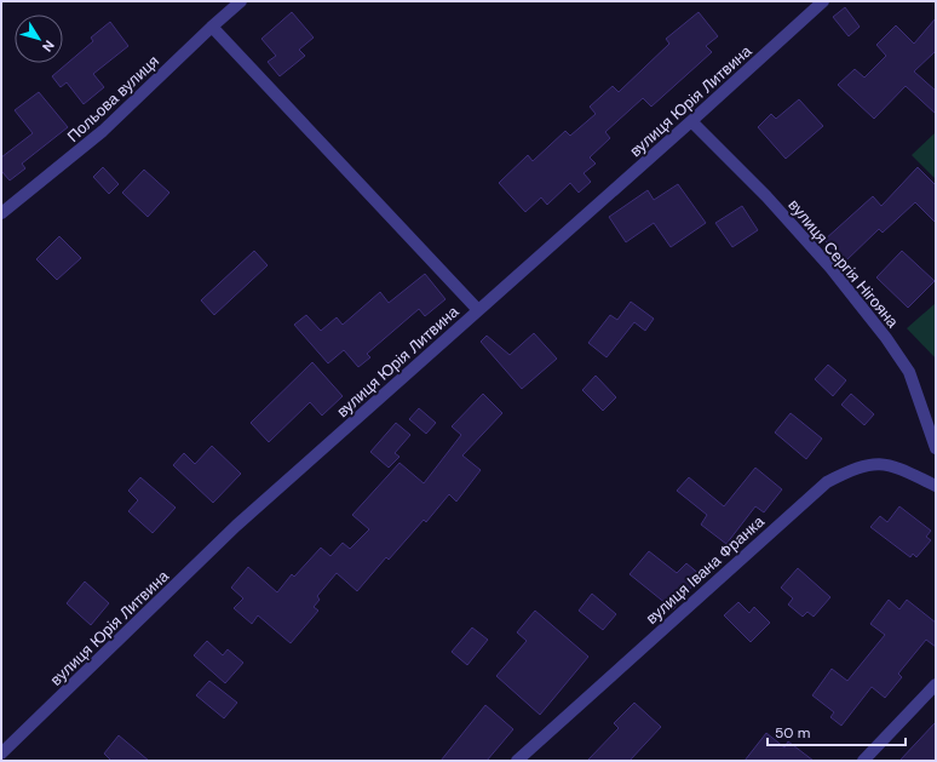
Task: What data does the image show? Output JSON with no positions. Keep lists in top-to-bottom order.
{
  "streets": {
    "street": [
      "Польова вулиця",
      "вулиця Юрія Литвина",
      "вулиця Сергія Нігояна",
      "вулиця Івана Франка"
    ]
  },
  "crossings": [
    ["вулиця Юрія Литвина", "вулиця Сергія Нігояна"]
  ],
  "scale_bar": "50 m",
  "north": "bottom right"
}
